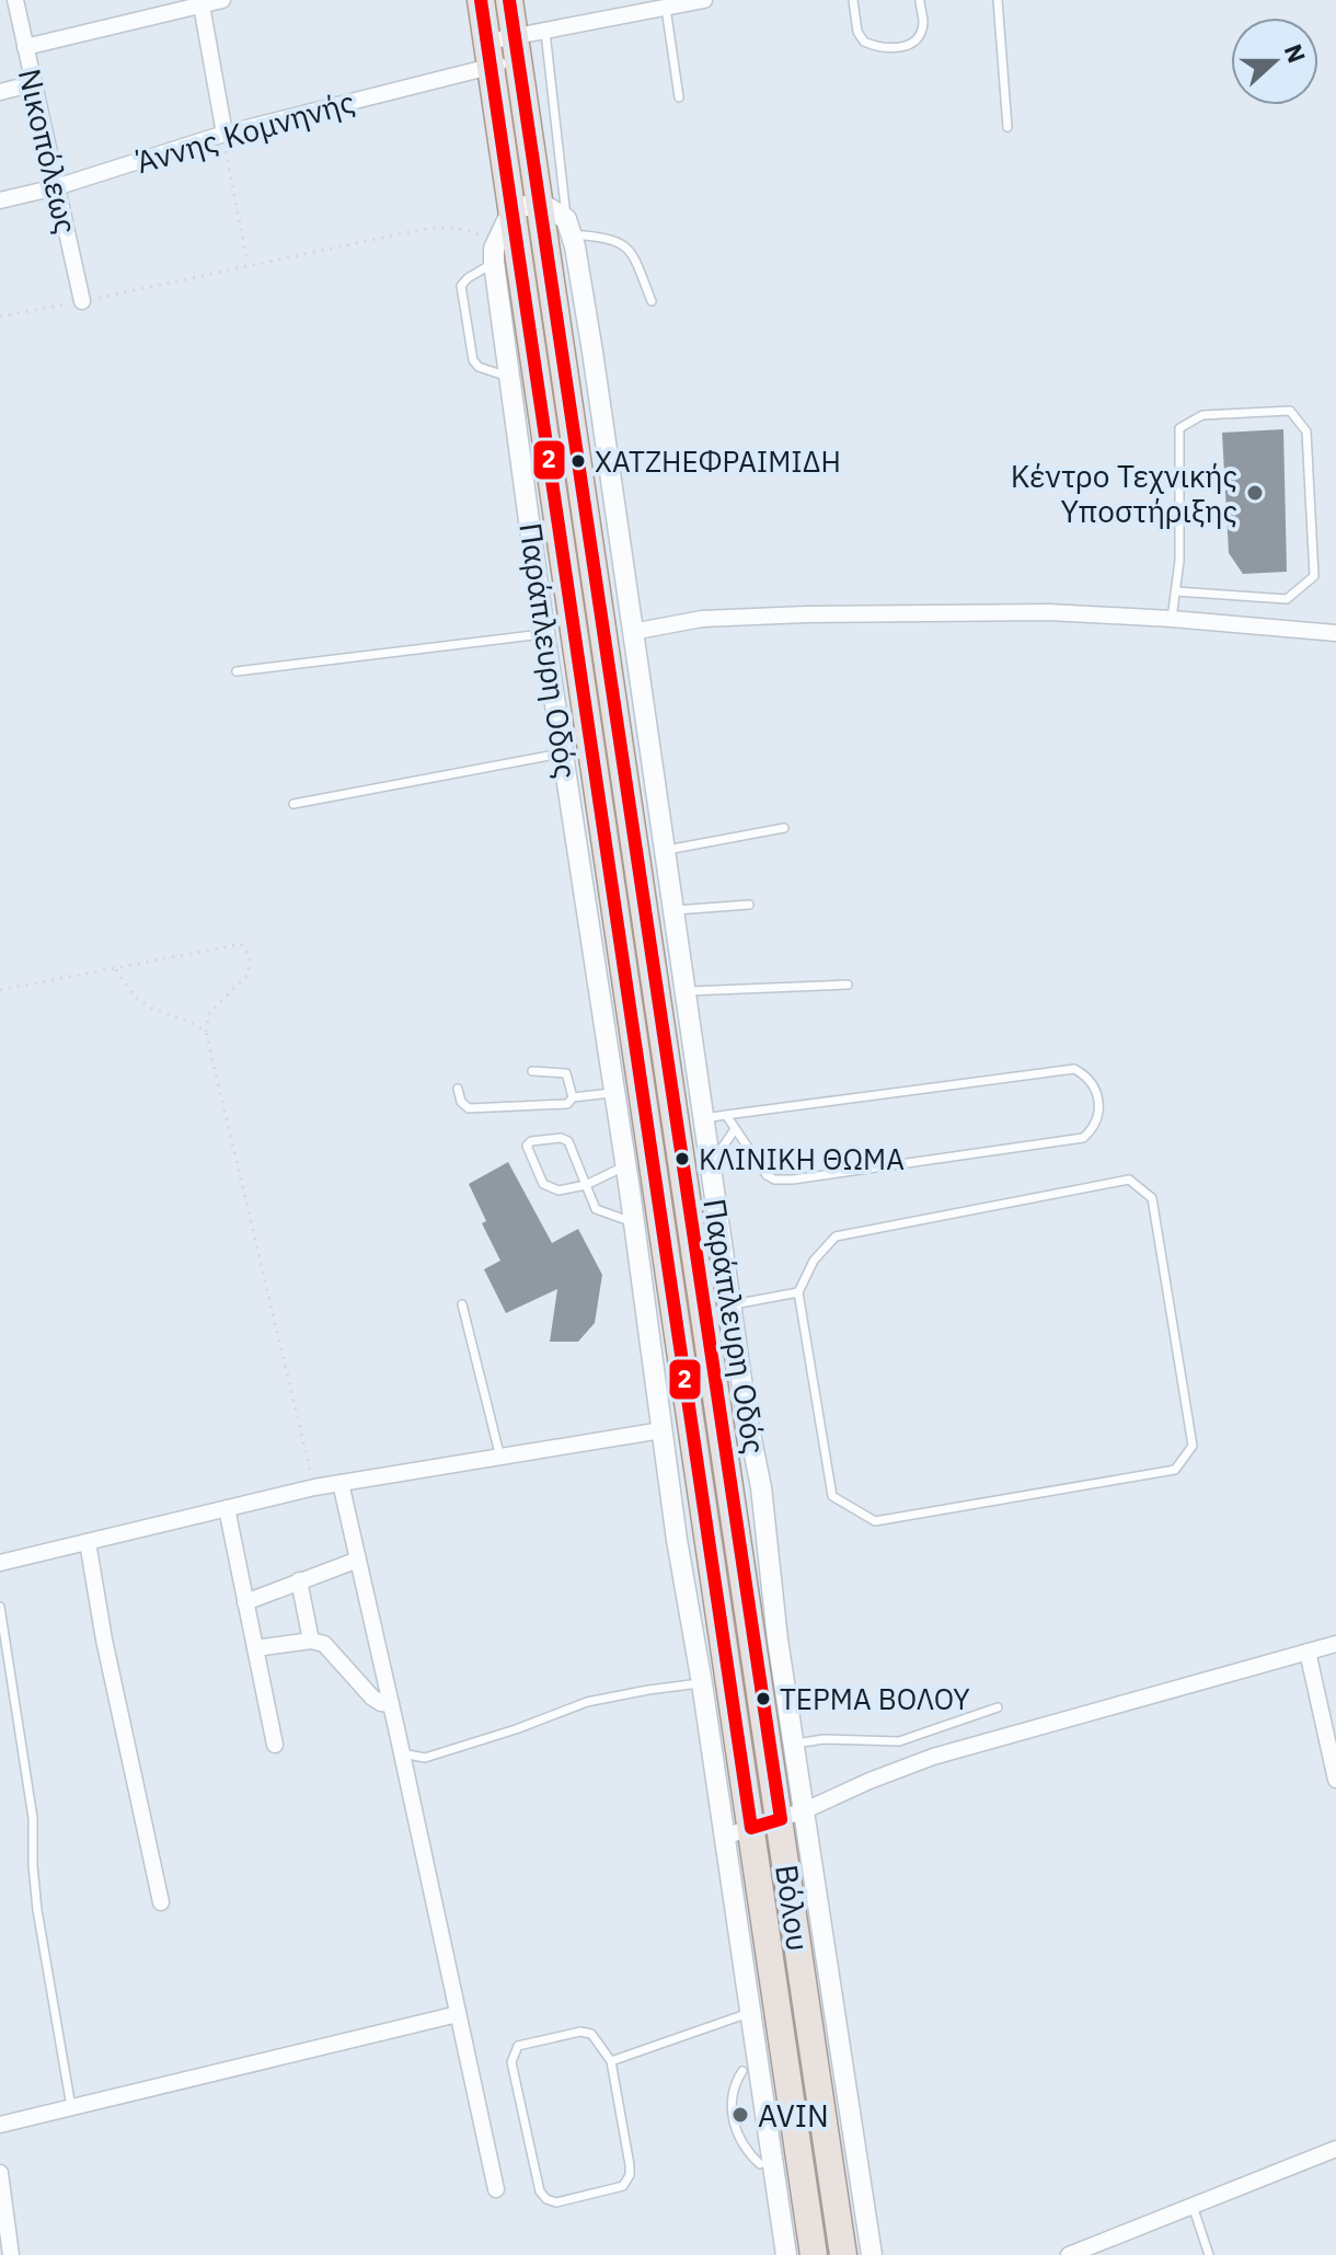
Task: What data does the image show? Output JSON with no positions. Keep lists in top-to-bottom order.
{
  "streets": {
    "main road": ["Βόλου"],
    "street": ["Άννης Κομνηνής", "Νικοπόλεως", "Παράπλευρη Οδός"]
  },
  "crossings": [
    ["Άννης Κομνηνής", "Νικοπόλεως"],
    ["Άννης Κομνηνής", "Βόλου"],
    ["Παράπλευρη Οδός", "Βόλου"]
  ],
  "places": [
    "ΧΑΤΖΗΕΦΡΑΙΜΙΔΗ",
    "Κέντρο Τεχνικής Υποστήριξης",
    "ΚΛΙΝΙΚΗ ΘΩΜΑ",
    "ΤΕΡΜΑ ΒΟΛΟΥ",
    "AVIN"
  ],
  "lines": ["transit line 2"],
  "north": "right"
}
